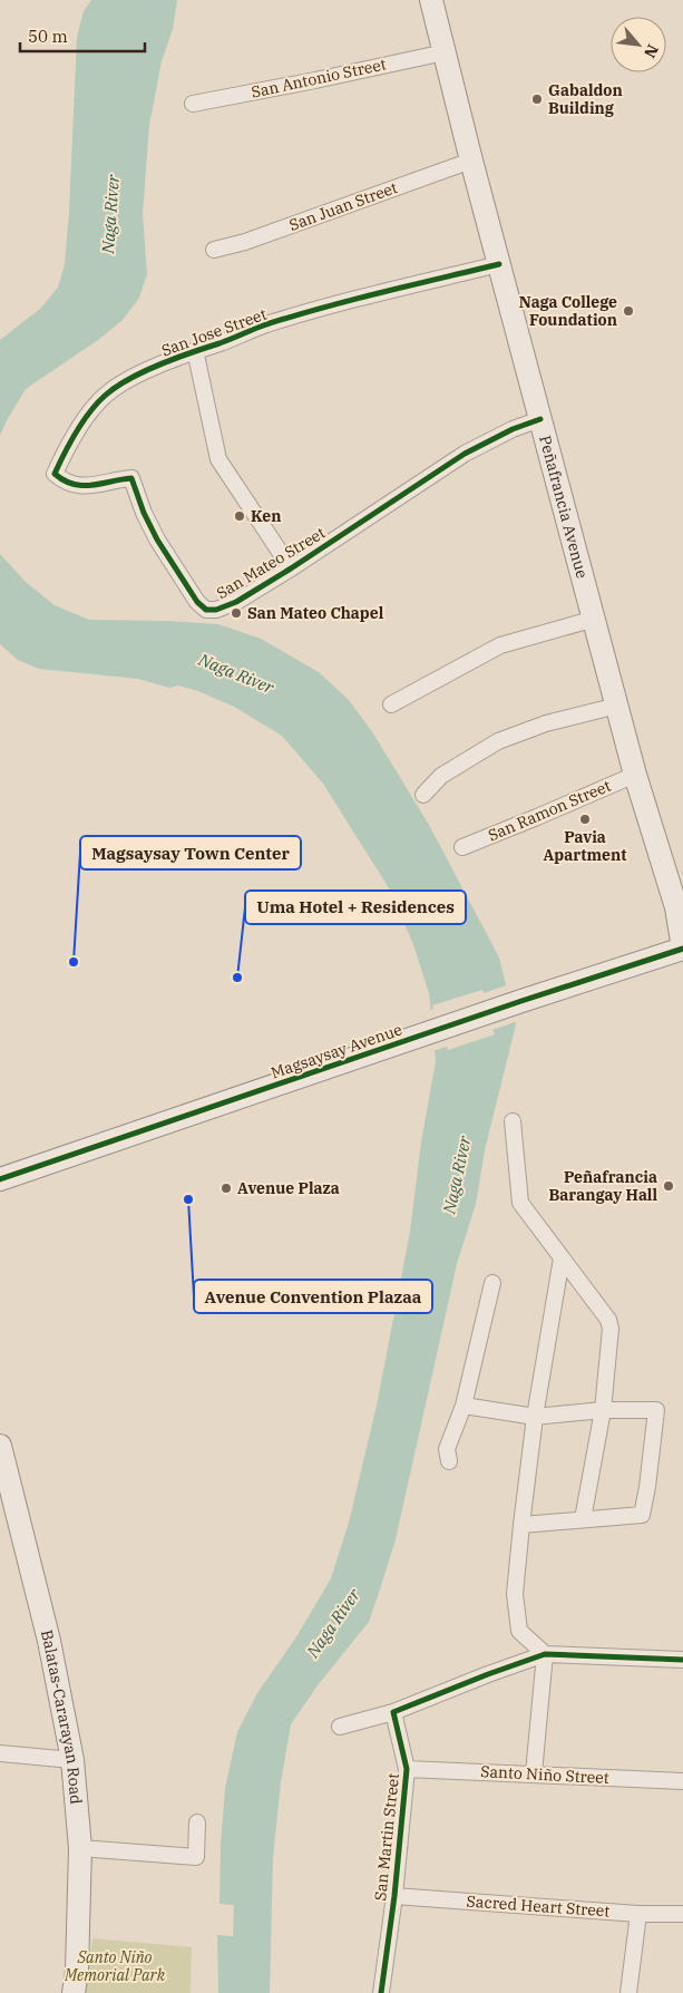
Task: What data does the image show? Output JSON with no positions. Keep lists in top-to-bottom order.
{
  "streets": {
    "main road": ["Peñafrancia Avenue", "Magsaysay Avenue", "Balatas-Cararayan Road"],
    "street": [
      "San Antonio Street",
      "San Juan Street",
      "San Jose Street",
      "San Mateo Street",
      "San Ramon Street",
      "Santo Niño Street",
      "San Martin Street",
      "Sacred Heart Street"
    ]
  },
  "crossings": [
    ["San Antonio Street", "Peñafrancia Avenue"],
    ["San Juan Street", "Peñafrancia Avenue"],
    ["San Jose Street", "Peñafrancia Avenue"],
    ["San Jose Street", "San Mateo Street"],
    ["Peñafrancia Avenue", "San Mateo Street"],
    ["Peñafrancia Avenue", "San Ramon Street"],
    ["Peñafrancia Avenue", "Magsaysay Avenue"],
    ["Santo Niño Street", "San Martin Street"],
    ["San Martin Street", "Sacred Heart Street"]
  ],
  "water": ["Naga River"],
  "parks": ["Santo Niño Memorial Park"],
  "places": [
    "Gabaldon Building",
    "Naga College Foundation",
    "Ken",
    "San Mateo Chapel",
    "Pavia Apartment",
    "Magsaysay Town Center",
    "Uma Hotel + Residences",
    "Peñafrancia Barangay Hall",
    "Avenue Plaza",
    "Avenue Convention Plazaa"
  ],
  "scale_bar": "50 m",
  "north": "bottom right"
}
